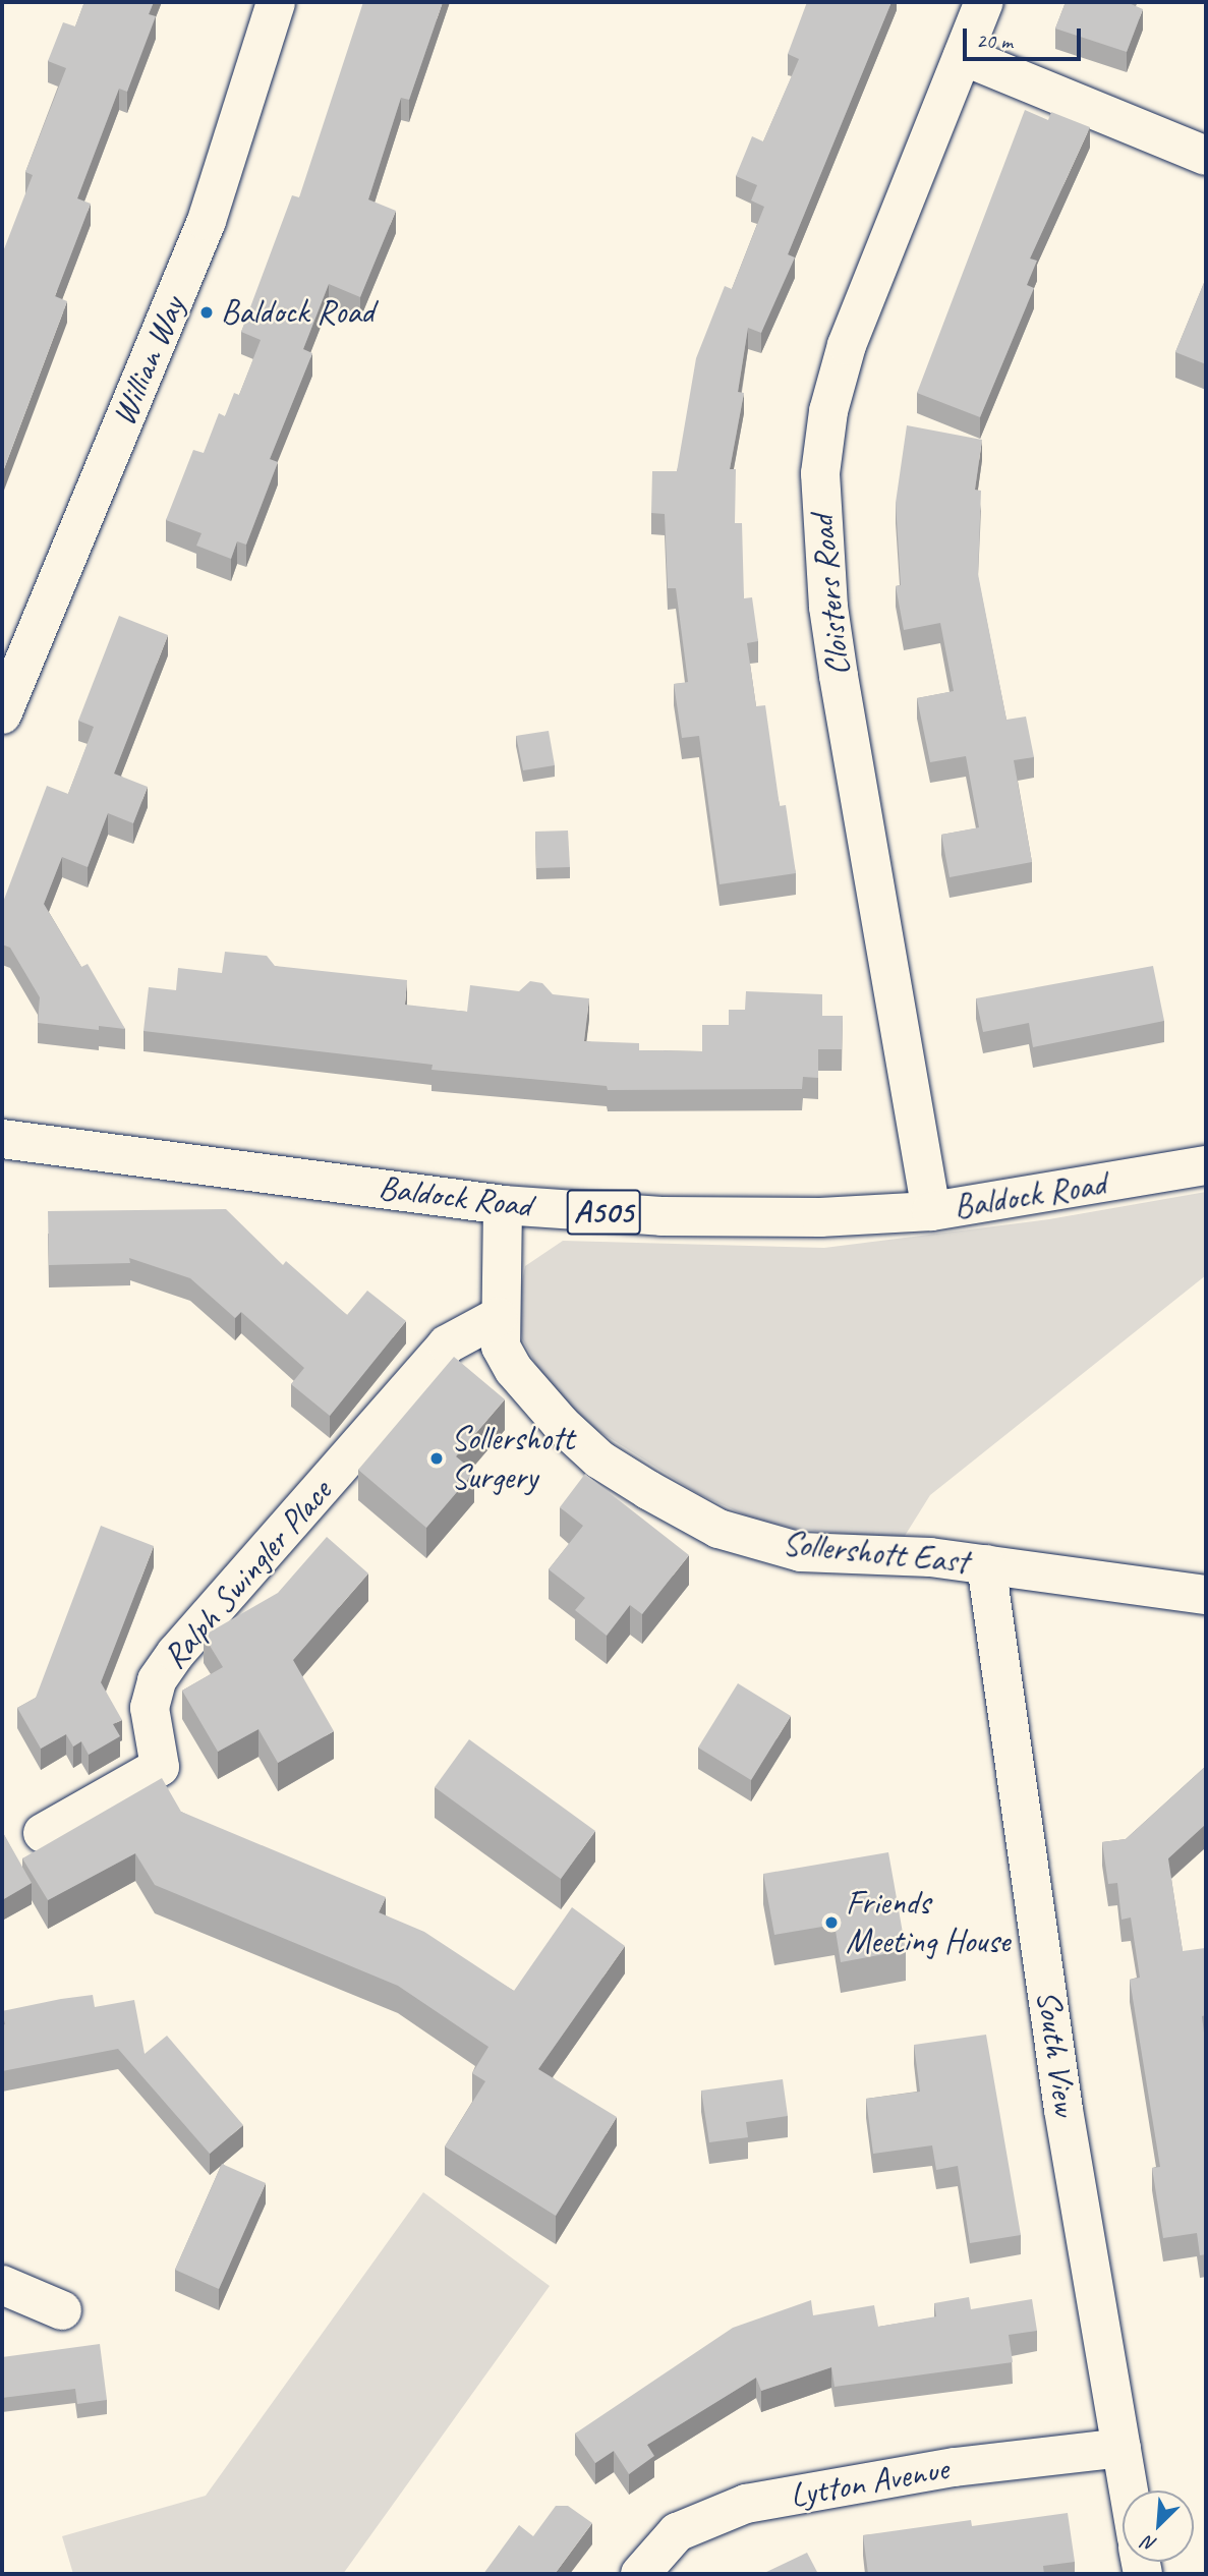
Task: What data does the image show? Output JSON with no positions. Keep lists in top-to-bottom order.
{
  "streets": {
    "street": [
      "Willian Way",
      "Cloisters Road",
      "Baldock Road",
      "A505",
      "Sollershott East",
      "Ralph Swingler Place",
      "South View",
      "Lytton Avenue"
    ]
  },
  "crossings": [
    ["Cloisters Road", "Baldock Road"],
    ["Baldock Road", "Sollershott East"],
    ["Sollershott East", "Ralph Swingler Place"],
    ["Sollershott East", "South View"],
    ["South View", "Lytton Avenue"]
  ],
  "places": ["Baldock Road", "Sollershott Surgery", "Friends Meeting House"],
  "scale_bar": "20 m",
  "north": "bottom left"
}
